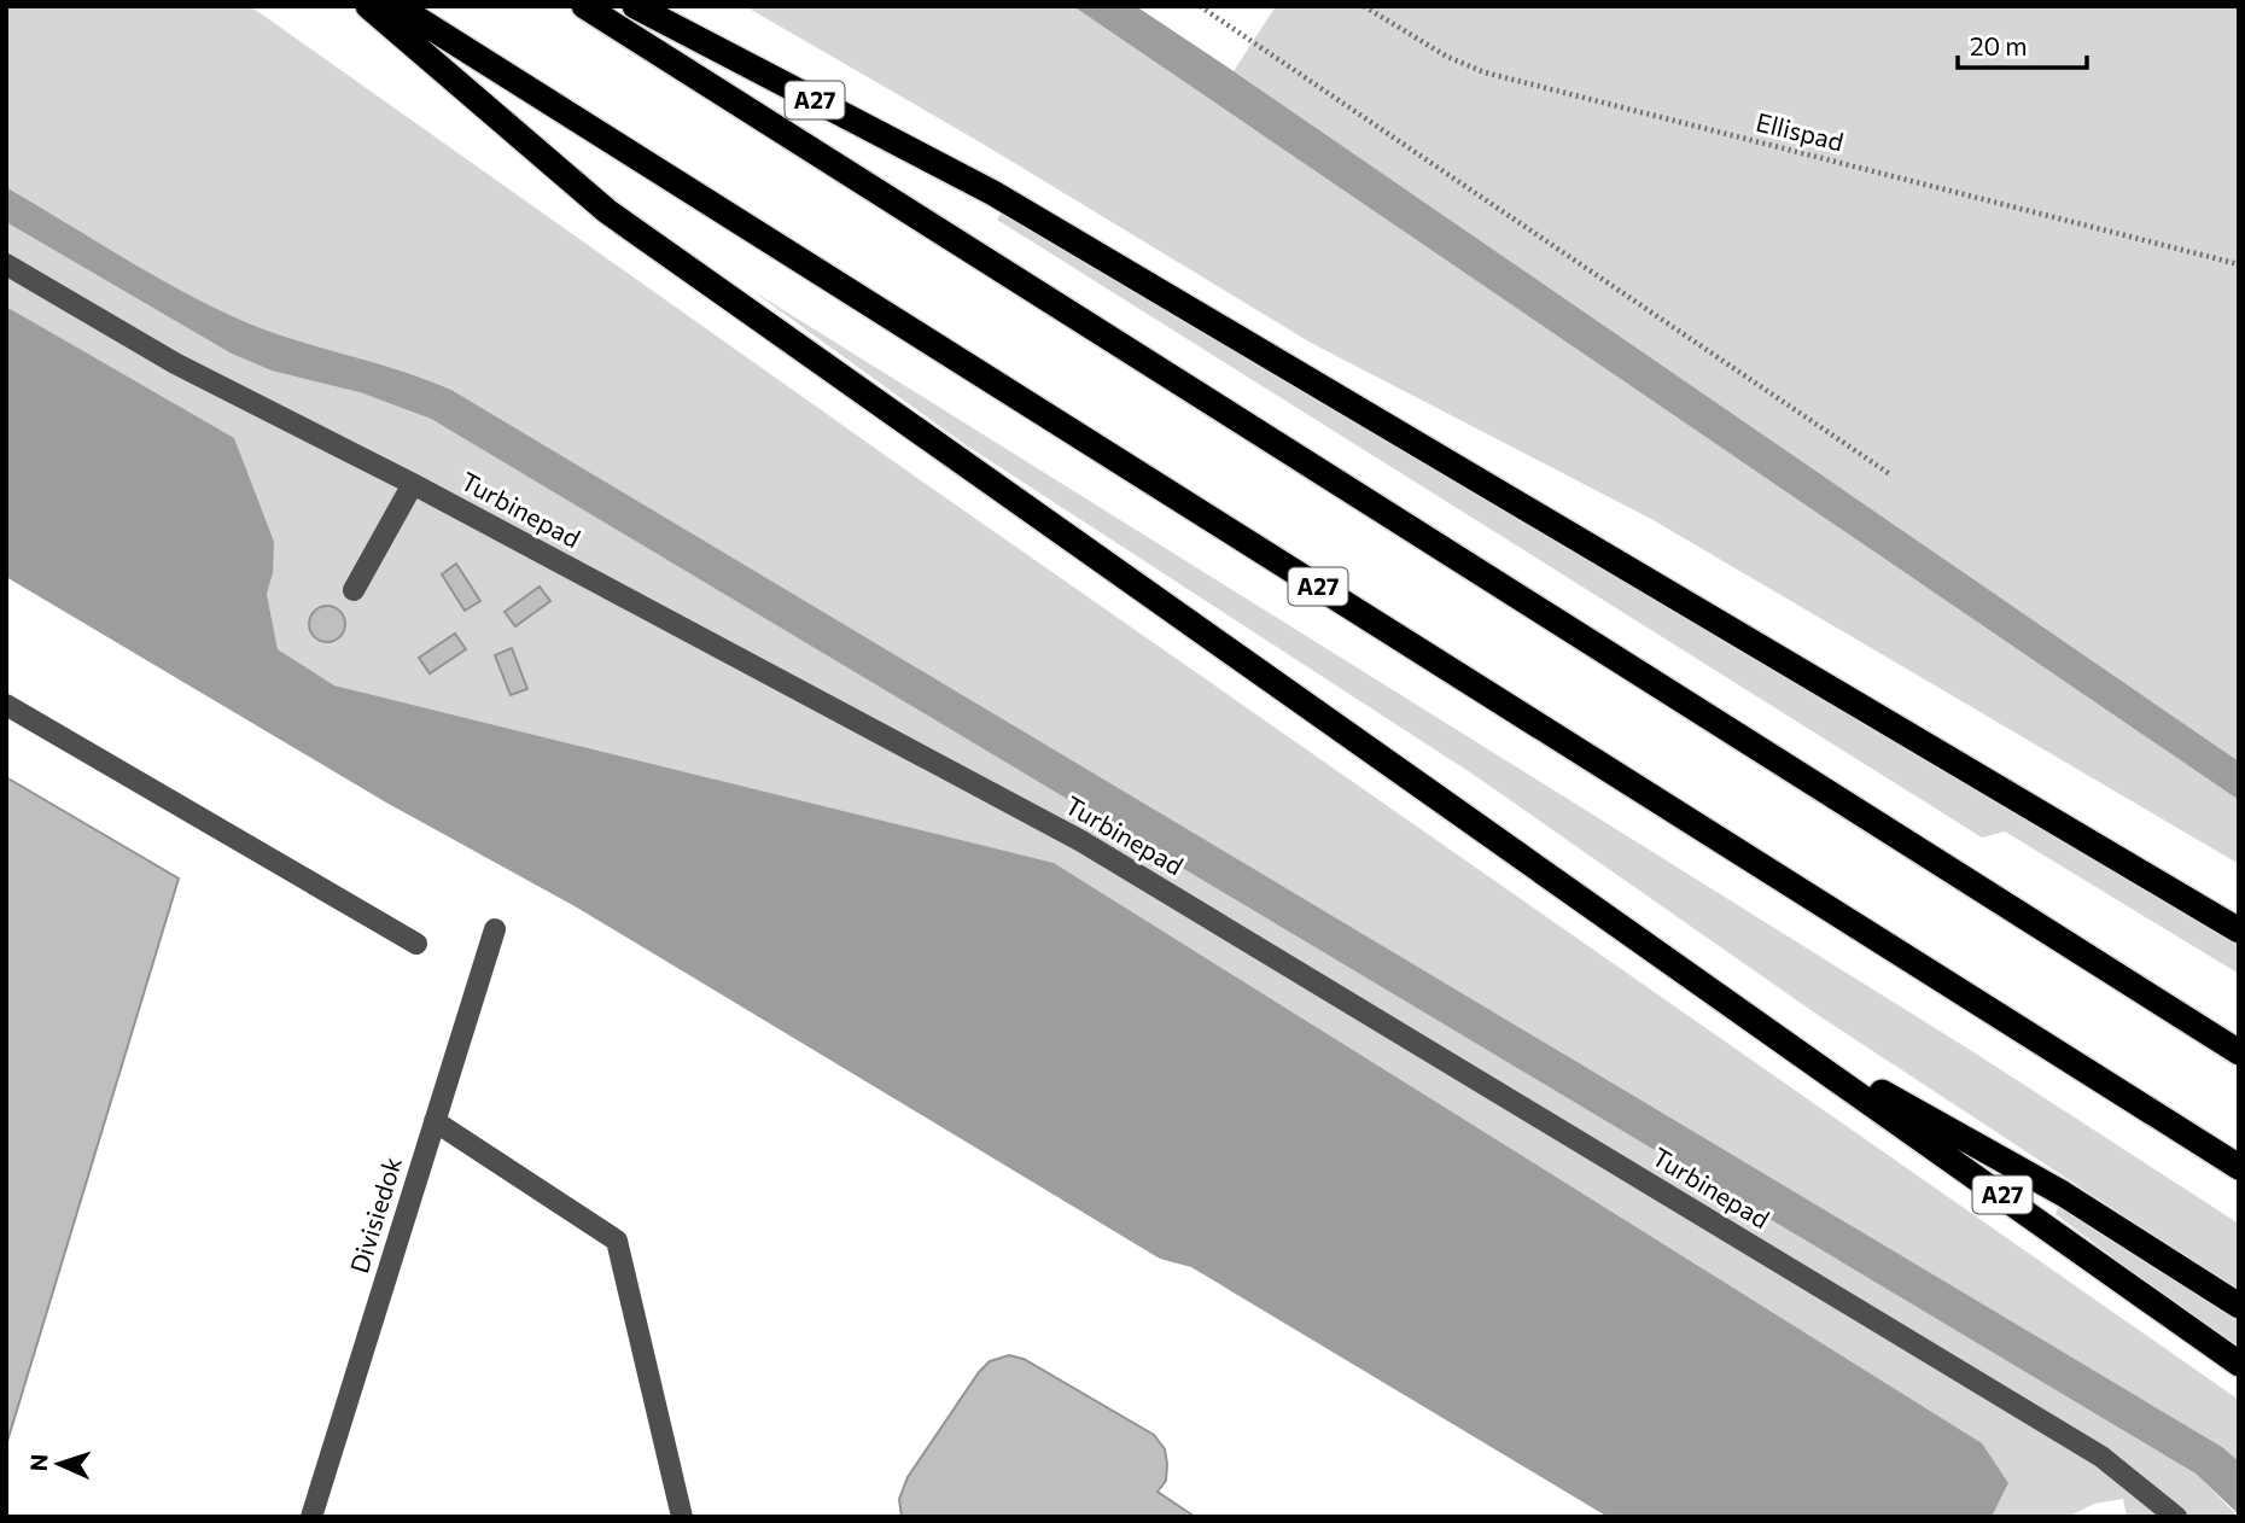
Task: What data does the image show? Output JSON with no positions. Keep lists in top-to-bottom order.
{
  "streets": {
    "highway": ["A27"],
    "street": ["Turbinepad", "Divisiedok"],
    "path": ["Ellispad"]
  },
  "scale_bar": "20 m",
  "north": "left"
}
